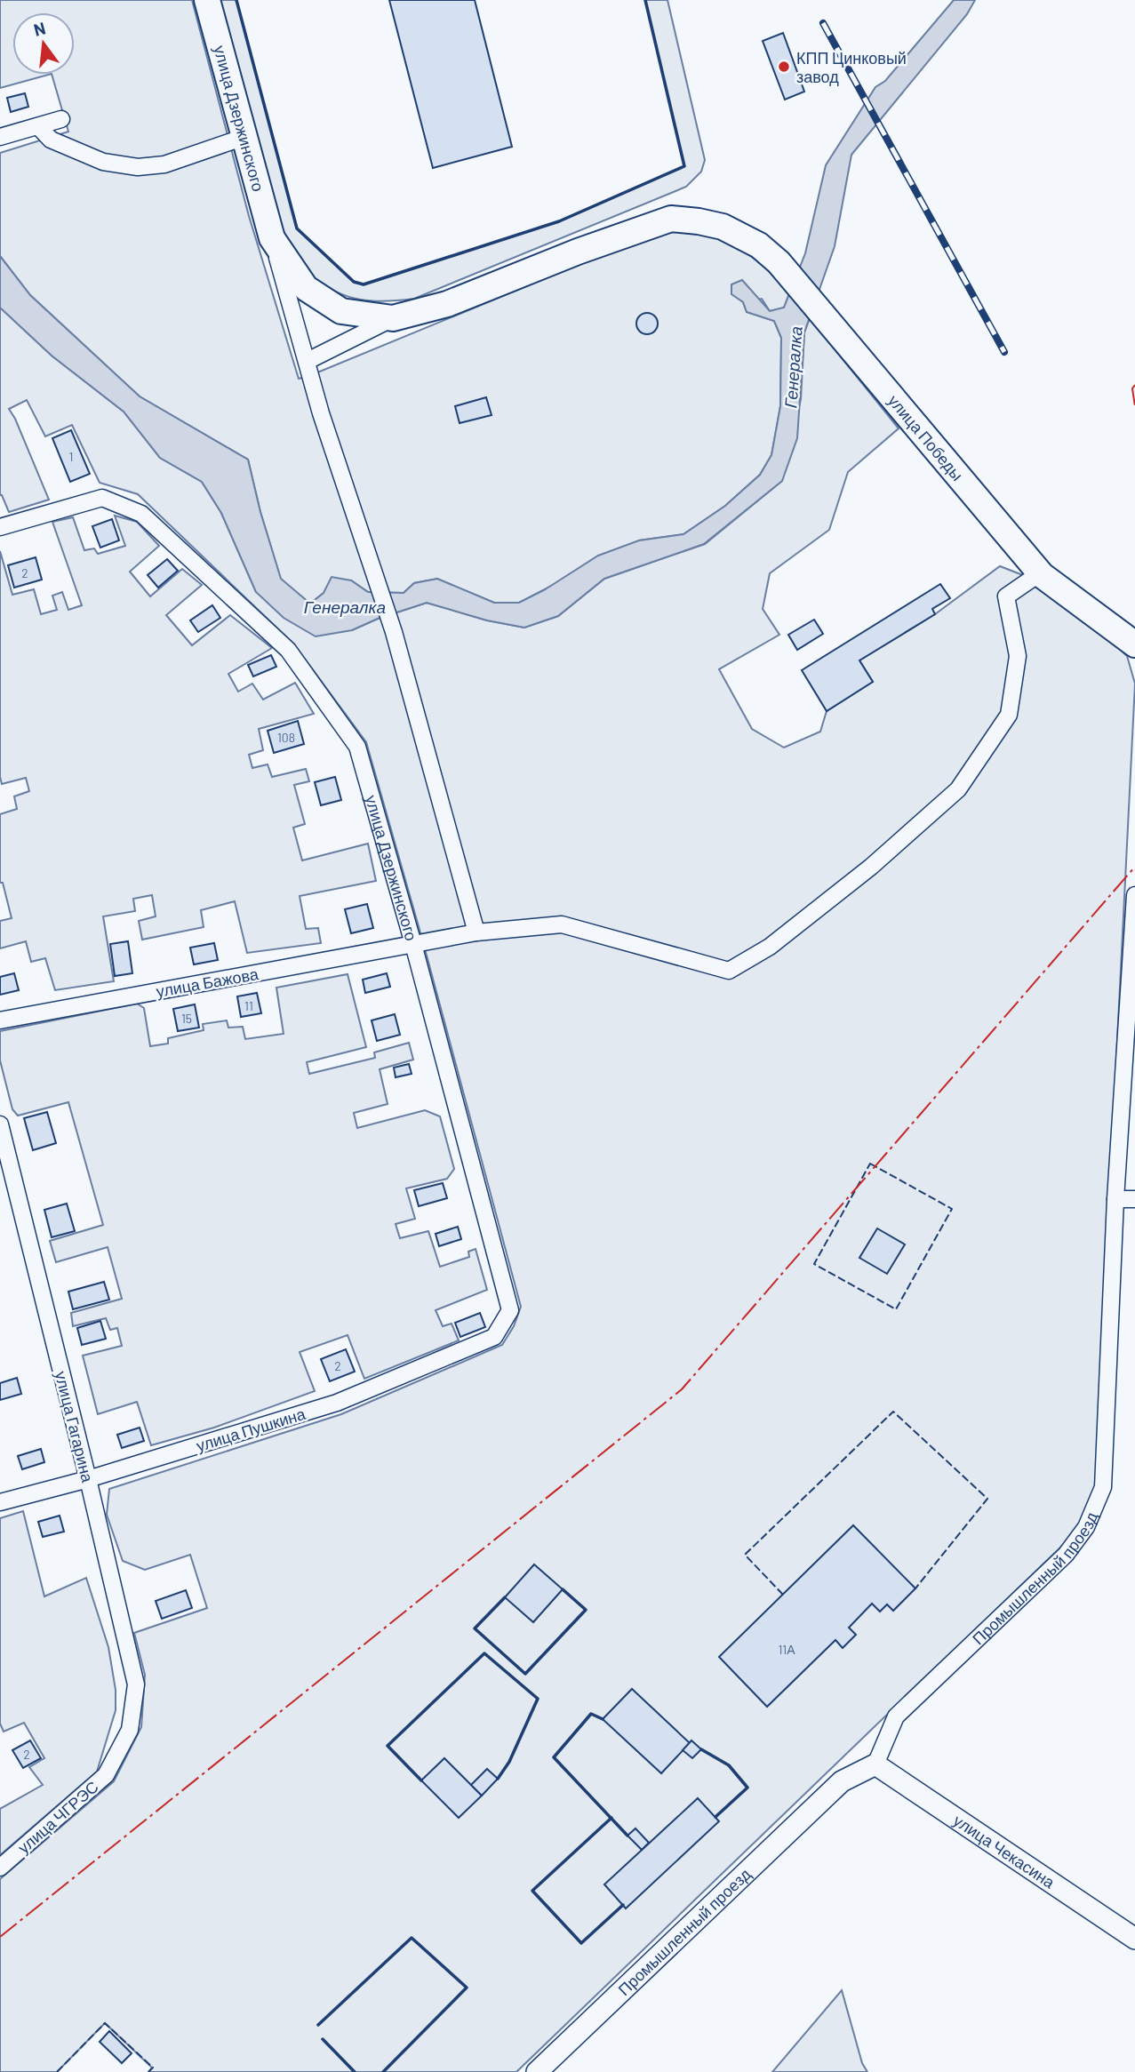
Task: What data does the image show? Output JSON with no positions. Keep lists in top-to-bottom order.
{
  "streets": {
    "main road": ["улица Дзержинского", "улица Победы"],
    "street": [
      "улица Бажова",
      "улица Гагарина",
      "улица Пушкина",
      "Промышленный проезд",
      "улица ЧГРЭС",
      "улица Чекасина"
    ]
  },
  "crossings": [
    ["улица Дзержинского", "улица Победы"],
    ["улица Дзержинского", "улица Бажова"],
    ["улица Дзержинского", "улица Пушкина"],
    ["улица Победы", "улица Бажова"],
    ["улица Гагарина", "улица Пушкина"],
    ["улица Гагарина", "улица ЧГРЭС"],
    ["Промышленный проезд", "улица Чекасина"]
  ],
  "water": ["Генералка"],
  "places": ["КПП Цинковый завод"],
  "house_numbers": [
    "1",
    "2",
    "108",
    "11",
    "15",
    "2",
    "11А",
    "2"
  ],
  "north": "top"
}
